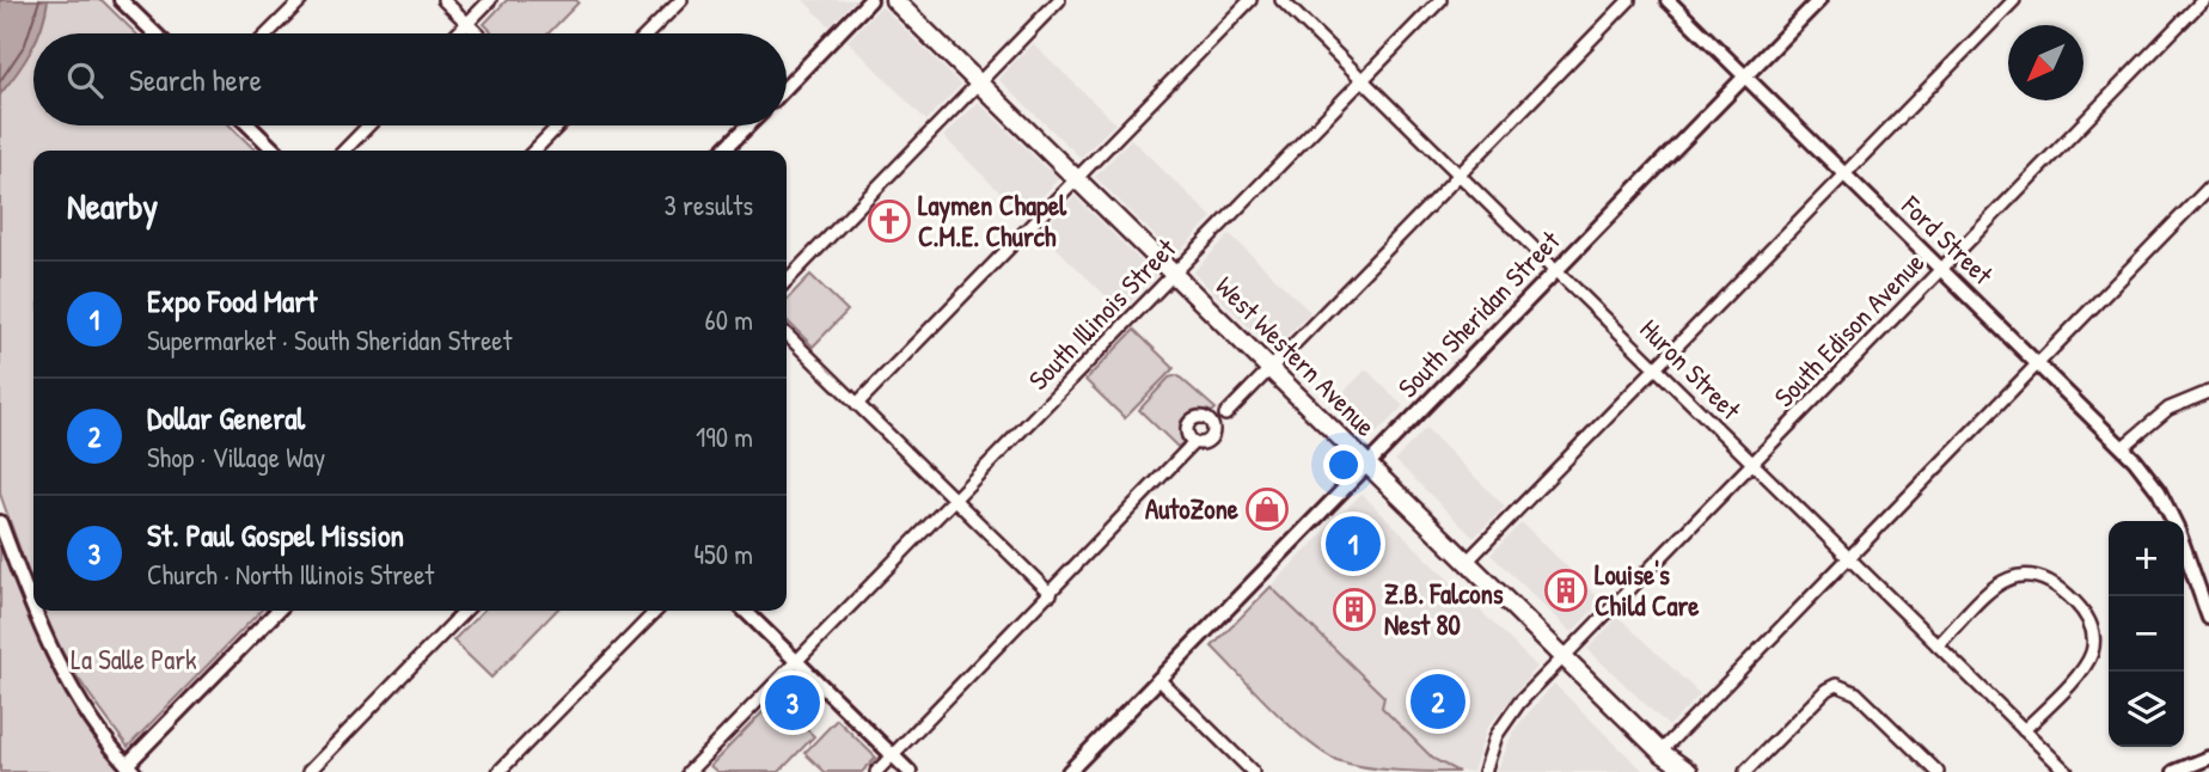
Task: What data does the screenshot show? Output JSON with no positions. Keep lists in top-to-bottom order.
{
  "streets": {
    "main road": ["West Western Avenue"],
    "street": [
      "Ford Street",
      "South Illinois Street",
      "South Sheridan Street",
      "South Edison Avenue",
      "Huron Street"
    ]
  },
  "crossings": [
    ["Ford Street", "South Sheridan Street"],
    ["Ford Street", "South Edison Avenue"],
    ["South Illinois Street", "West Western Avenue"],
    ["South Illinois Street", "Huron Street"],
    ["South Sheridan Street", "West Western Avenue"],
    ["South Sheridan Street", "Huron Street"],
    ["South Edison Avenue", "West Western Avenue"],
    ["South Edison Avenue", "Huron Street"]
  ],
  "parks": ["La Salle Park"],
  "places": {
    "church": ["Laymen Chapel C.M.E. Church"],
    "shop": ["AutoZone"],
    "building": ["Louise's Child Care", "Z.B. Falcons Nest 80"]
  },
  "north": "bottom left",
  "page": {
    "search": "Search here",
    "heading": ["Nearby", "3 results"],
    "list": [
      {
        "mark": "1",
        "name": "Expo Food Mart",
        "note": "Supermarket · South Sheridan Street",
        "value": "60 m"
      },
      {
        "mark": "2",
        "name": "Dollar General",
        "note": "Shop · Village Way",
        "value": "190 m"
      },
      {
        "mark": "3",
        "name": "St. Paul Gospel Mission",
        "note": "Church · North Illinois Street",
        "value": "450 m"
      }
    ],
    "pins": ["1", "2", "3"],
    "map_buttons": ["+", "−"]
  }
}
